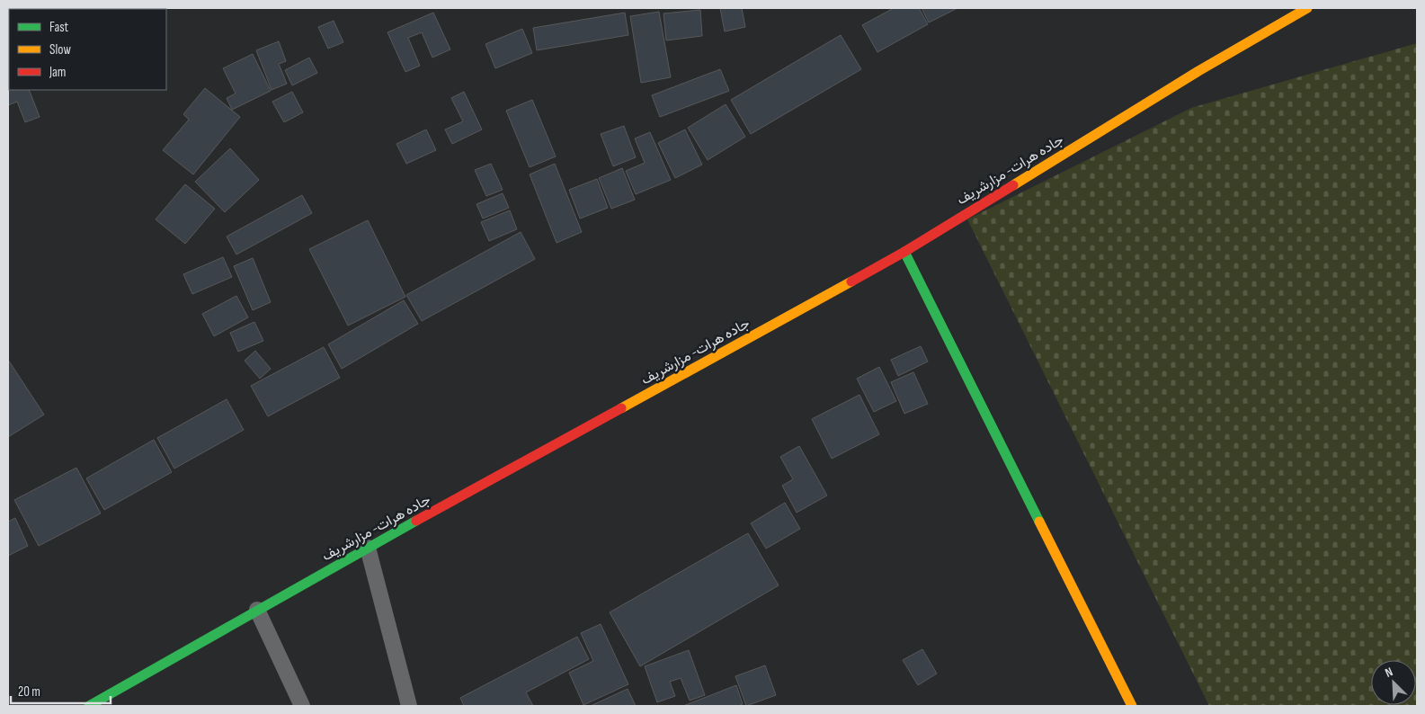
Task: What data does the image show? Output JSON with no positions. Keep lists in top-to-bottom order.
{
  "streets": {
    "main road": ["جاده هرات- مزارشریف"]
  },
  "legend": ["Fast", "Slow", "Jam"],
  "scale_bar": "20 m",
  "north": "top left"
}
